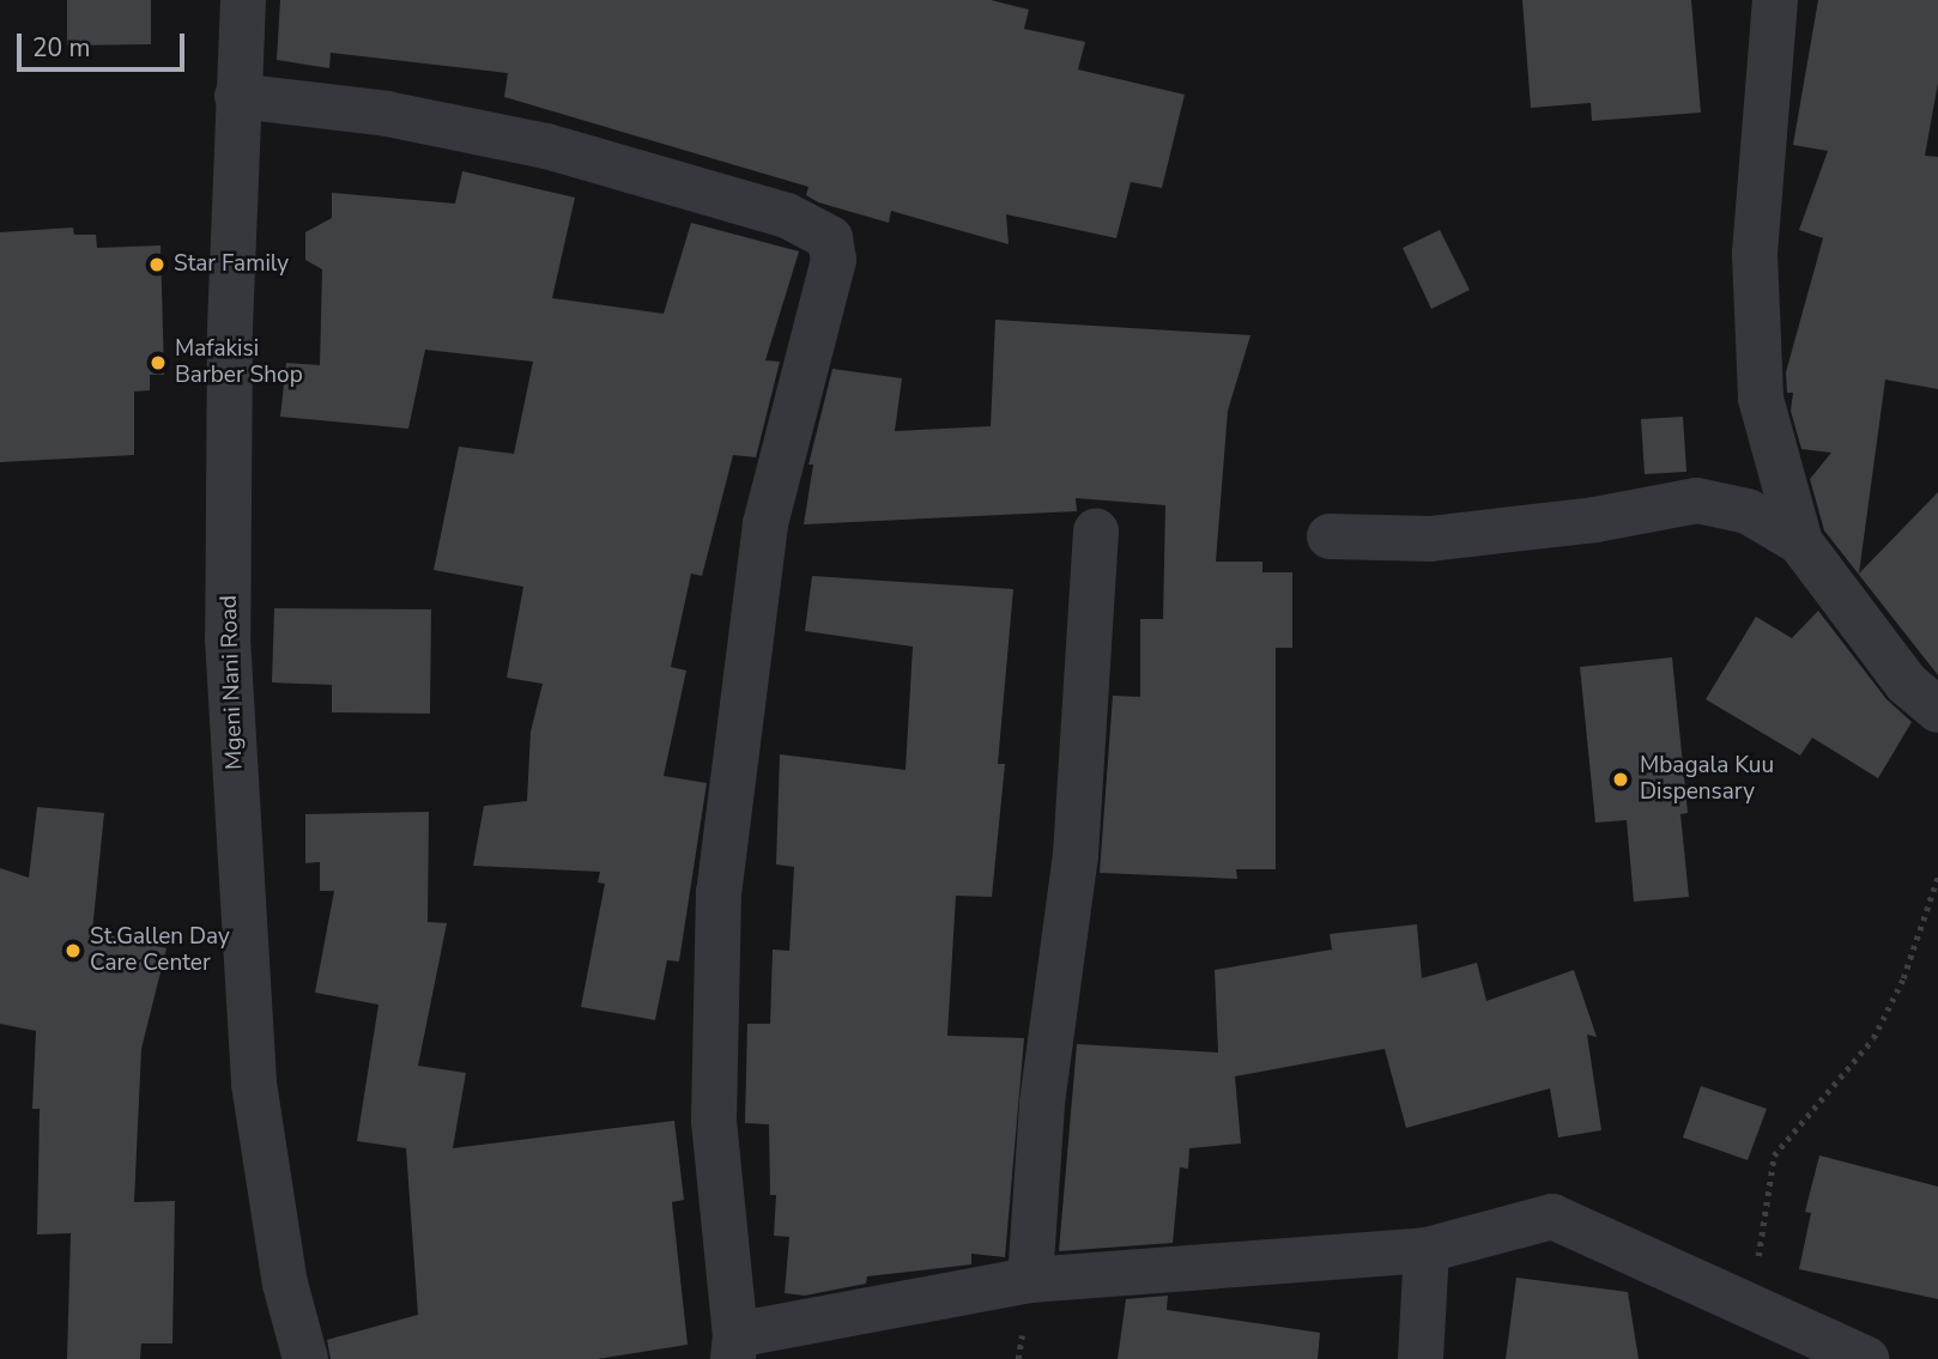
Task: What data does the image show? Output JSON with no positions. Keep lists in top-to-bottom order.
{
  "streets": {
    "street": ["Mgeni Nani Road"]
  },
  "places": [
    "Star Family",
    "Mafakisi Barber Shop",
    "Mbagala Kuu Dispensary",
    "St.Gallen Day Care Center"
  ],
  "scale_bar": "20 m"
}
